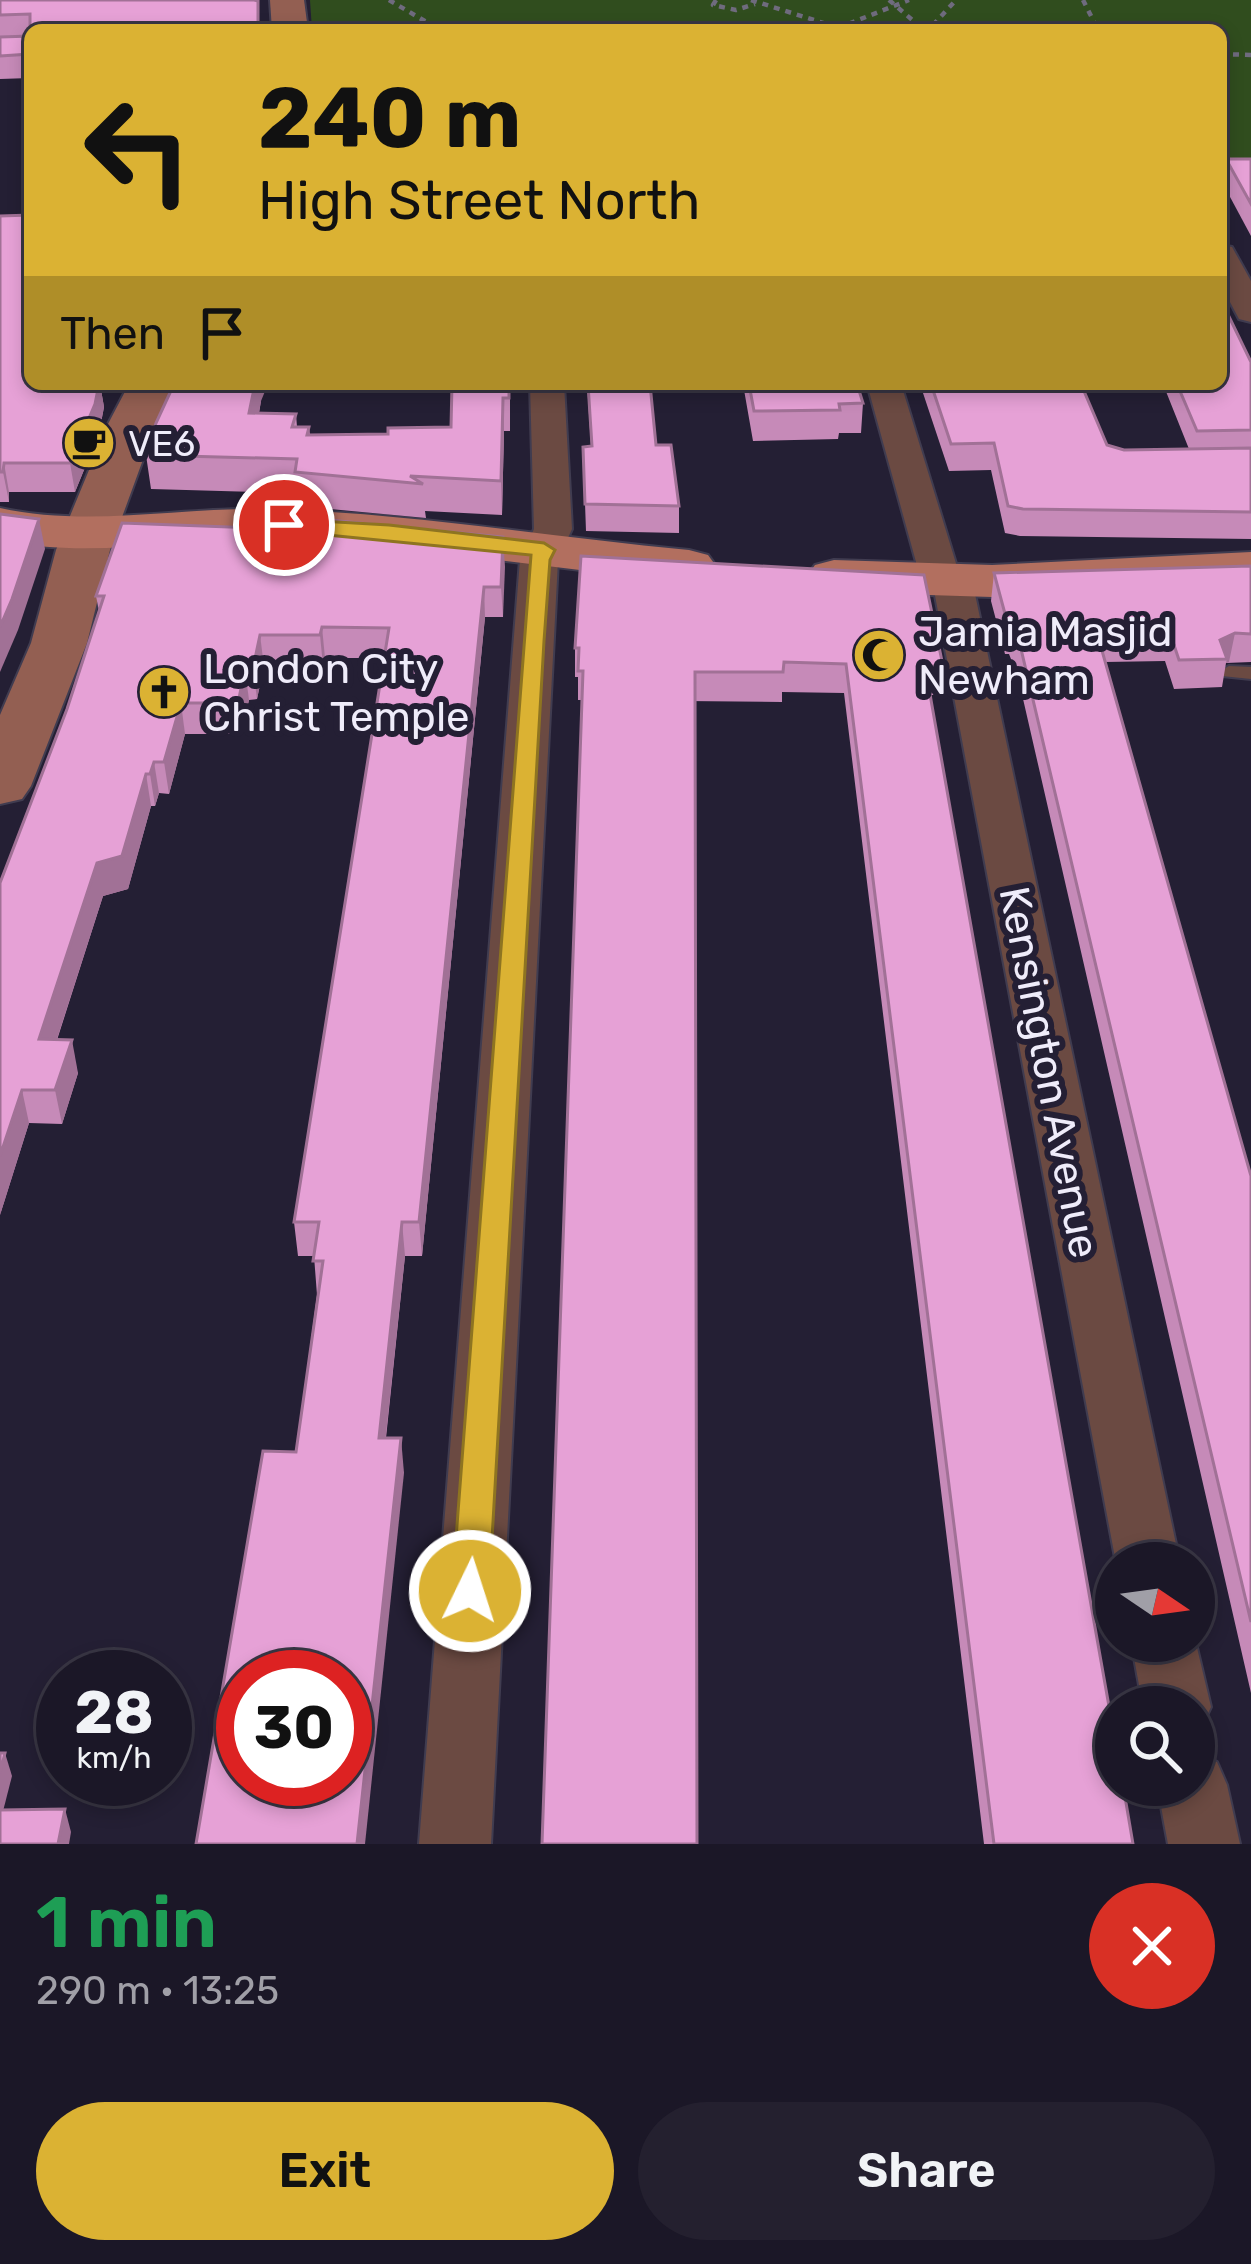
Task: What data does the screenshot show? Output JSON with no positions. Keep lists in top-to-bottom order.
{
  "streets": {
    "street": ["Kensington Avenue"]
  },
  "places": {
    "cafe": ["VE6"],
    "mosque": ["Jamia Masjid Newham"],
    "church": ["London City Christ Temple"]
  },
  "north": "right",
  "page": {
    "turn": ["240 m", "High Street North"],
    "then": "Then",
    "speed": "28 km/h",
    "limit": "30",
    "heading": ["1 min", "290 m · 13:25"],
    "buttons": ["Exit", "Share"]
  }
}
